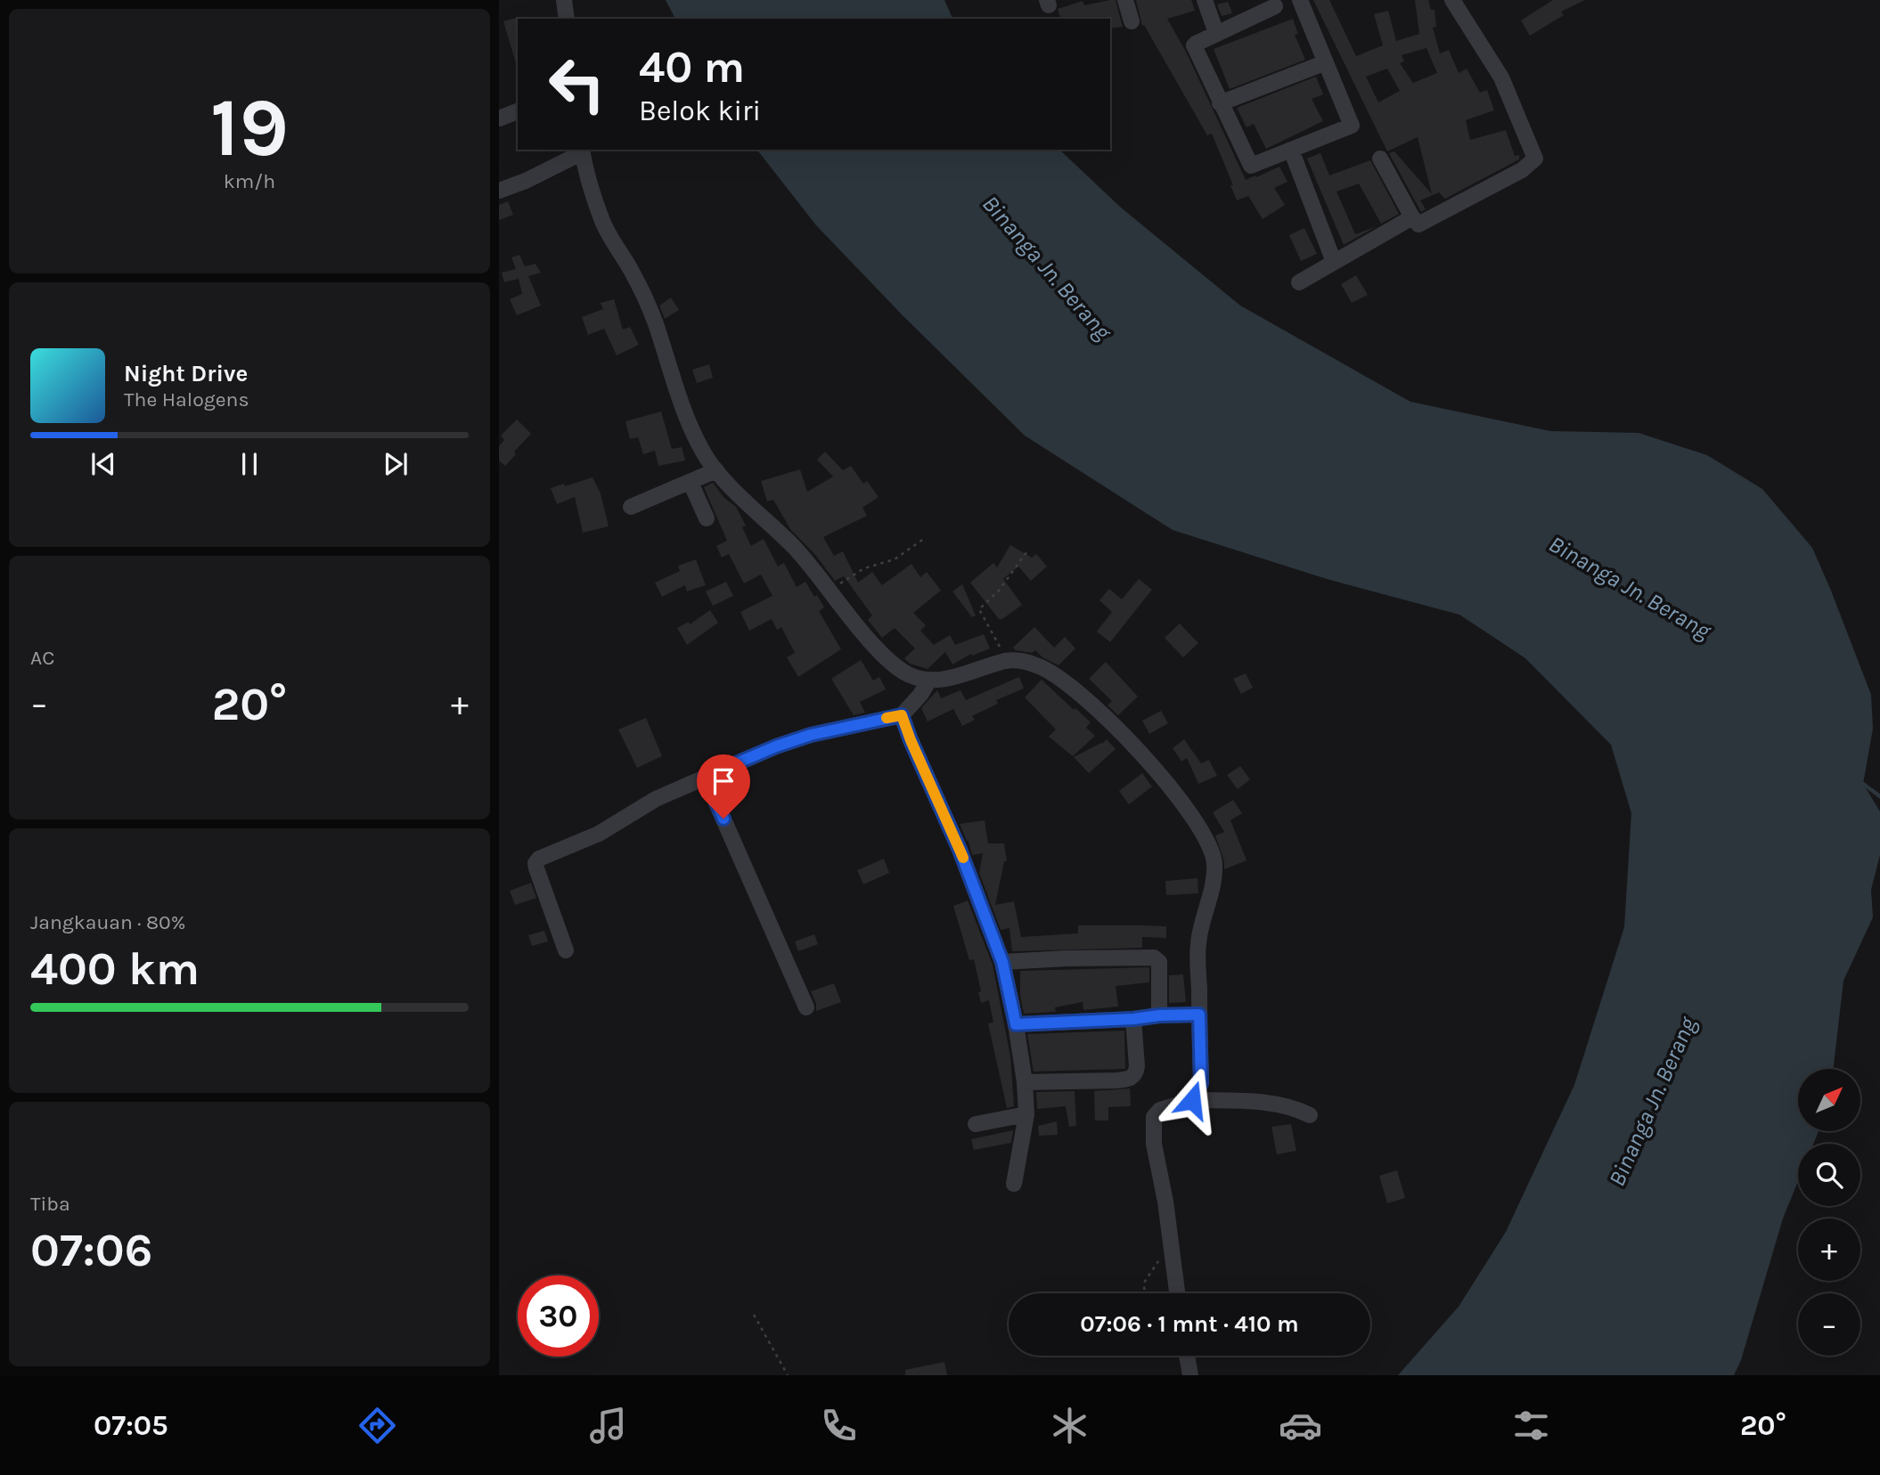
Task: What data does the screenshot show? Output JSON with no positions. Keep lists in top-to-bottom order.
{
  "water": ["Binanga Jn. Berang"],
  "north": "top right",
  "page": {
    "tile": [
      ["19", "km/h"],
      "AC",
      ["Jangkauan · 80%", "400 km"],
      ["Tiba", "07:06"]
    ],
    "turn": ["40 m", "Belok kiri"],
    "song": ["Night Drive", "The Halogens"],
    "heat": ["−", "20°", "+"],
    "map_buttons": ["+", "−"],
    "limit": "30",
    "trip": "07:06 · 1 mnt · 410 m",
    "tabs": ["07:05", "20°"]
  }
}
